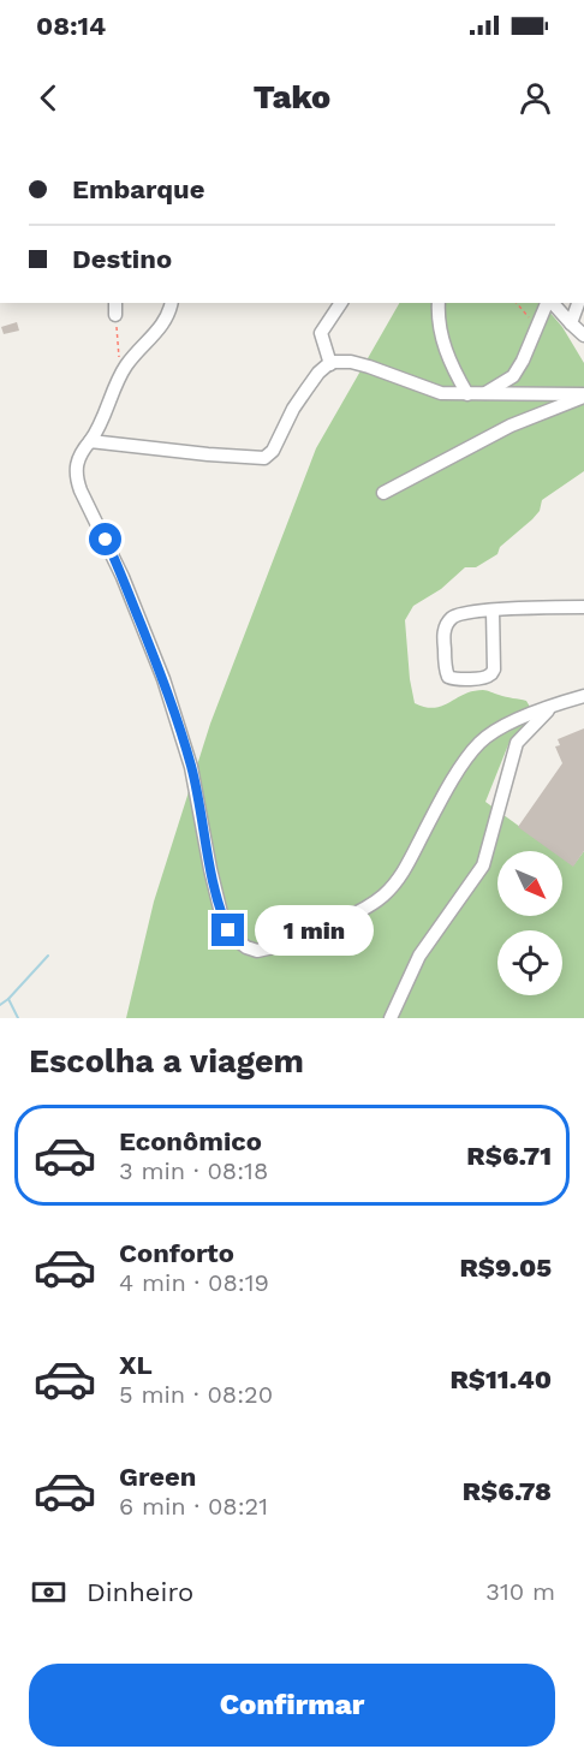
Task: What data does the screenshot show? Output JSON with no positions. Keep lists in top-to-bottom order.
{
  "north": "bottom right",
  "page": {
    "status": "08:14",
    "header": "Tako",
    "banner": ["Embarque", "Destino"],
    "bubble": "1 min",
    "heading": "Escolha a viagem",
    "list": [
      {
        "name": "Econômico",
        "note": "3 min · 08:18",
        "value": "R$6.71"
      },
      {
        "name": "Conforto",
        "note": "4 min · 08:19",
        "value": "R$9.05"
      },
      {
        "name": "XL",
        "note": "5 min · 08:20",
        "value": "R$11.40"
      },
      {
        "name": "Green",
        "note": "6 min · 08:21",
        "value": "R$6.78"
      }
    ],
    "pay": ["Dinheiro", "310 m"],
    "buttons": "Confirmar"
  }
}
